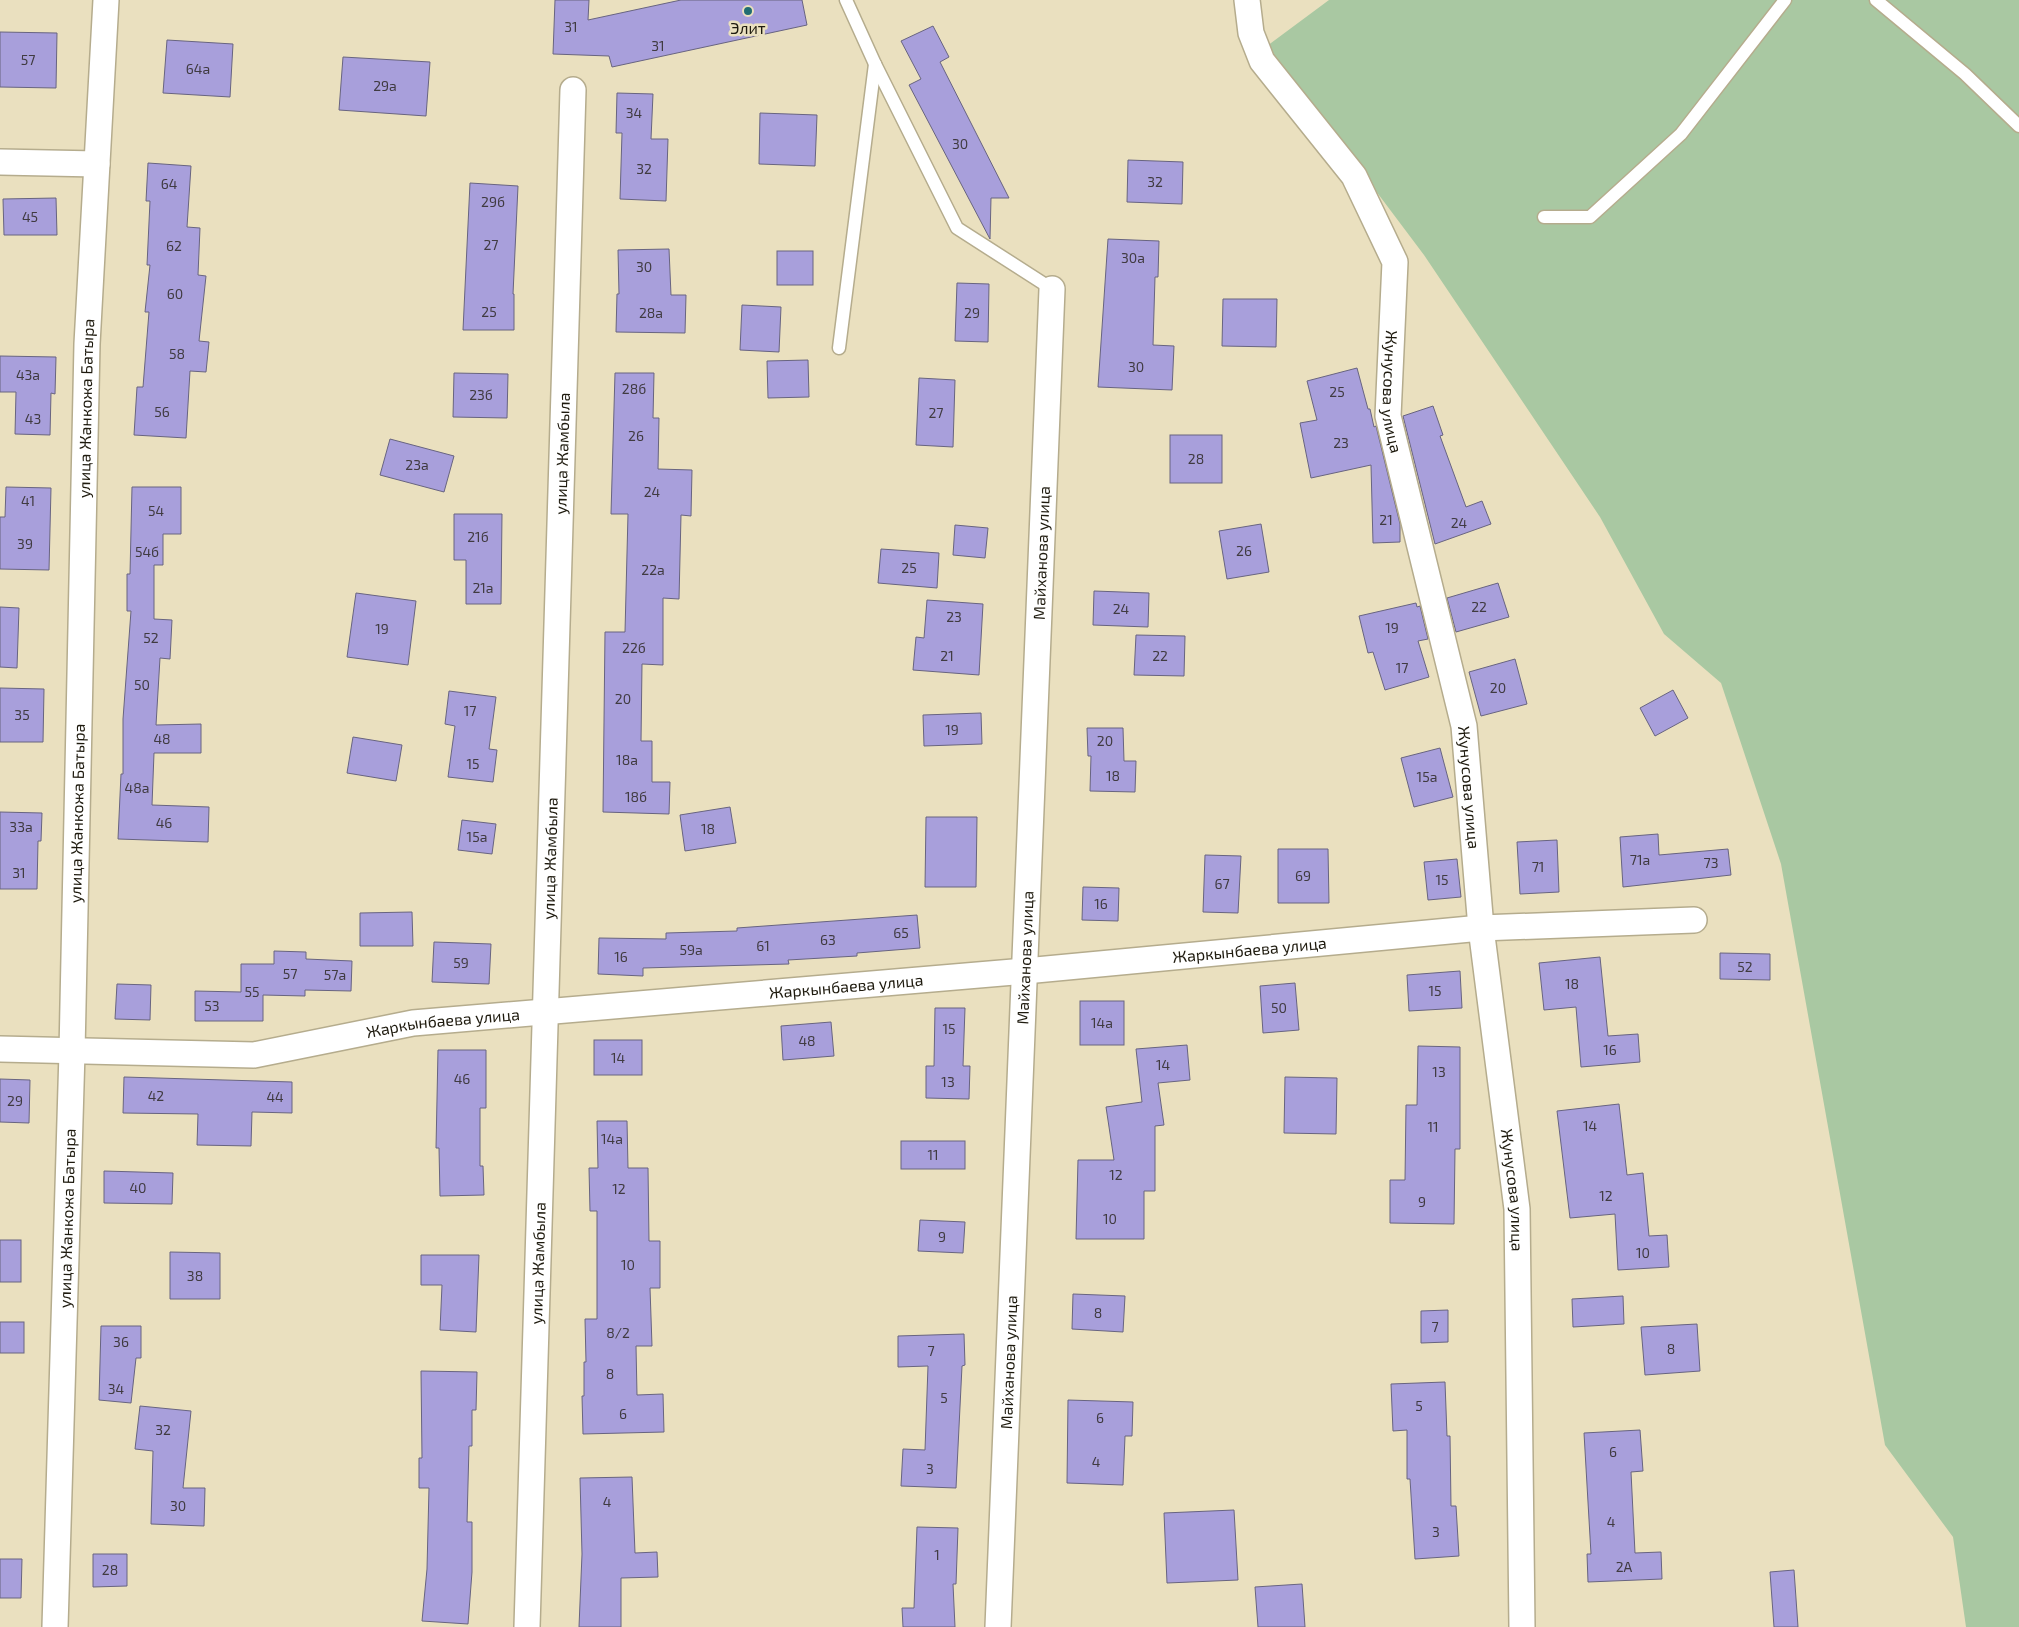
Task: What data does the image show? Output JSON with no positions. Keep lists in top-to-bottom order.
{
  "streets": {
    "street": [
      "Жунусова улица",
      "улица Жанкожа Батыра",
      "улица Жамбыла",
      "Майханова улица",
      "Жаркынбаева улица"
    ]
  },
  "crossings": [
    ["Жунусова улица", "Жаркынбаева улица"],
    ["улица Жанкожа Батыра", "Жаркынбаева улица"],
    ["улица Жамбыла", "Жаркынбаева улица"],
    ["Майханова улица", "Жаркынбаева улица"]
  ],
  "places": ["Элит"],
  "house_numbers": [
    "31",
    "31",
    "57",
    "64а",
    "29а",
    "34",
    "30",
    "32",
    "32",
    "64",
    "29б",
    "45",
    "27",
    "62",
    "30а",
    "30",
    "60",
    "25",
    "28а",
    "29",
    "58",
    "30",
    "43а",
    "28б",
    "25",
    "23б",
    "56",
    "27",
    "43",
    "26",
    "23",
    "28",
    "23а",
    "24",
    "41",
    "54",
    "21",
    "24",
    "21б",
    "39",
    "26",
    "54б",
    "25",
    "22а",
    "21а",
    "22",
    "24",
    "23",
    "19",
    "19",
    "52",
    "22б",
    "21",
    "22",
    "17",
    "50",
    "20",
    "20",
    "17",
    "35",
    "19",
    "48",
    "20",
    "18а",
    "15",
    "18",
    "15а",
    "48а",
    "18б",
    "46",
    "33а",
    "18",
    "15а",
    "71а",
    "73",
    "71",
    "31",
    "69",
    "15",
    "67",
    "16",
    "65",
    "63",
    "61",
    "59а",
    "16",
    "59",
    "52",
    "57",
    "57а",
    "18",
    "15",
    "55",
    "53",
    "50",
    "14а",
    "15",
    "48",
    "16",
    "14",
    "14",
    "13",
    "46",
    "13",
    "42",
    "44",
    "29",
    "14",
    "11",
    "14а",
    "11",
    "12",
    "40",
    "12",
    "12",
    "9",
    "10",
    "9",
    "10",
    "10",
    "38",
    "8",
    "7",
    "8/2",
    "36",
    "8",
    "7",
    "8",
    "34",
    "5",
    "5",
    "6",
    "6",
    "32",
    "6",
    "4",
    "3",
    "4",
    "30",
    "4",
    "3",
    "1",
    "2А",
    "28"
  ]
}
